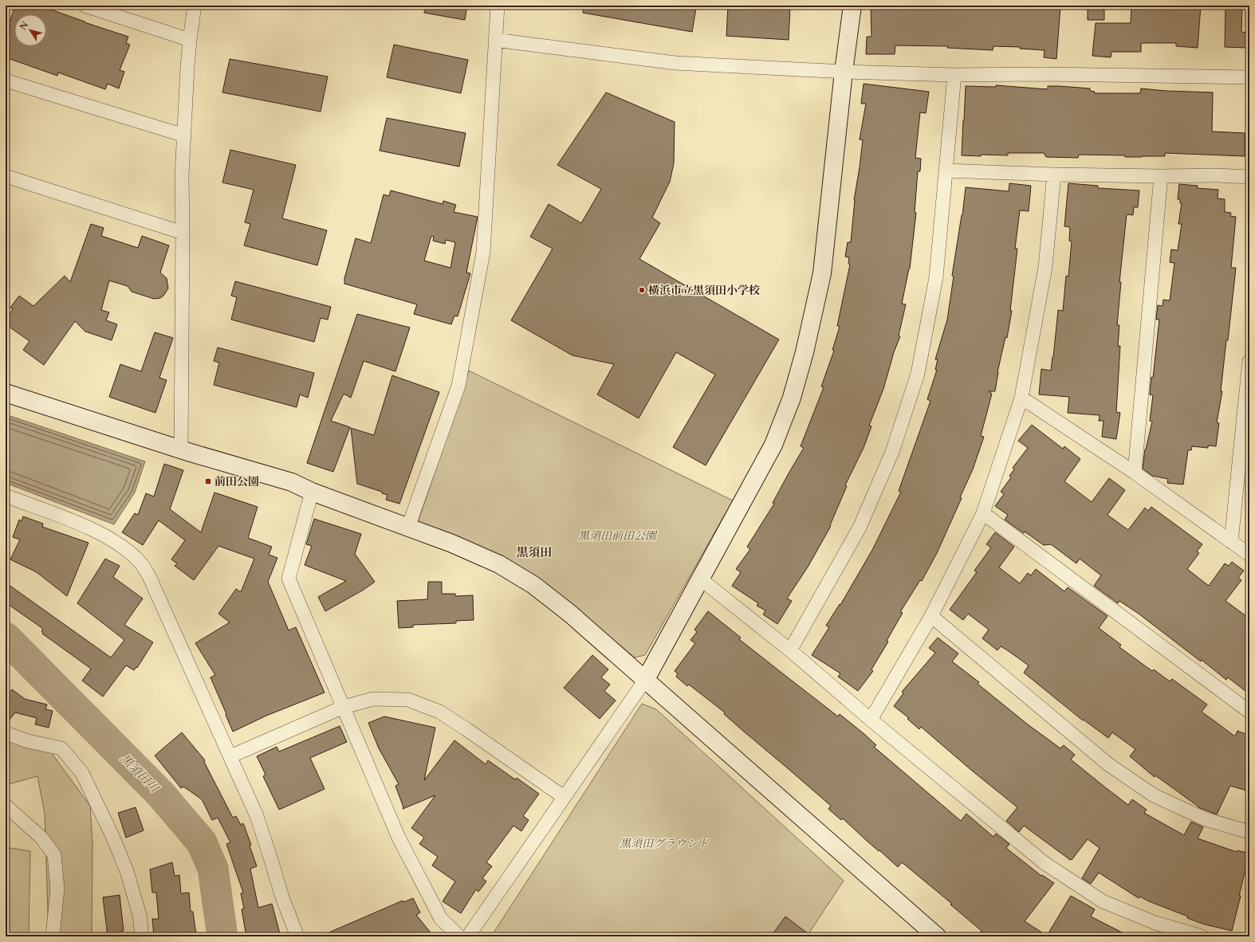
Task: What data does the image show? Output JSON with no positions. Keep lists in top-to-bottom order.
{
  "districts": ["黒須田"],
  "water": ["黒須田川"],
  "parks": ["黒須田前田公園", "黒須田グラウンド"],
  "places": {
    "other": ["横浜市立黒須田小学校"],
    "transit": ["前田公園"]
  },
  "north": "top left"
}
